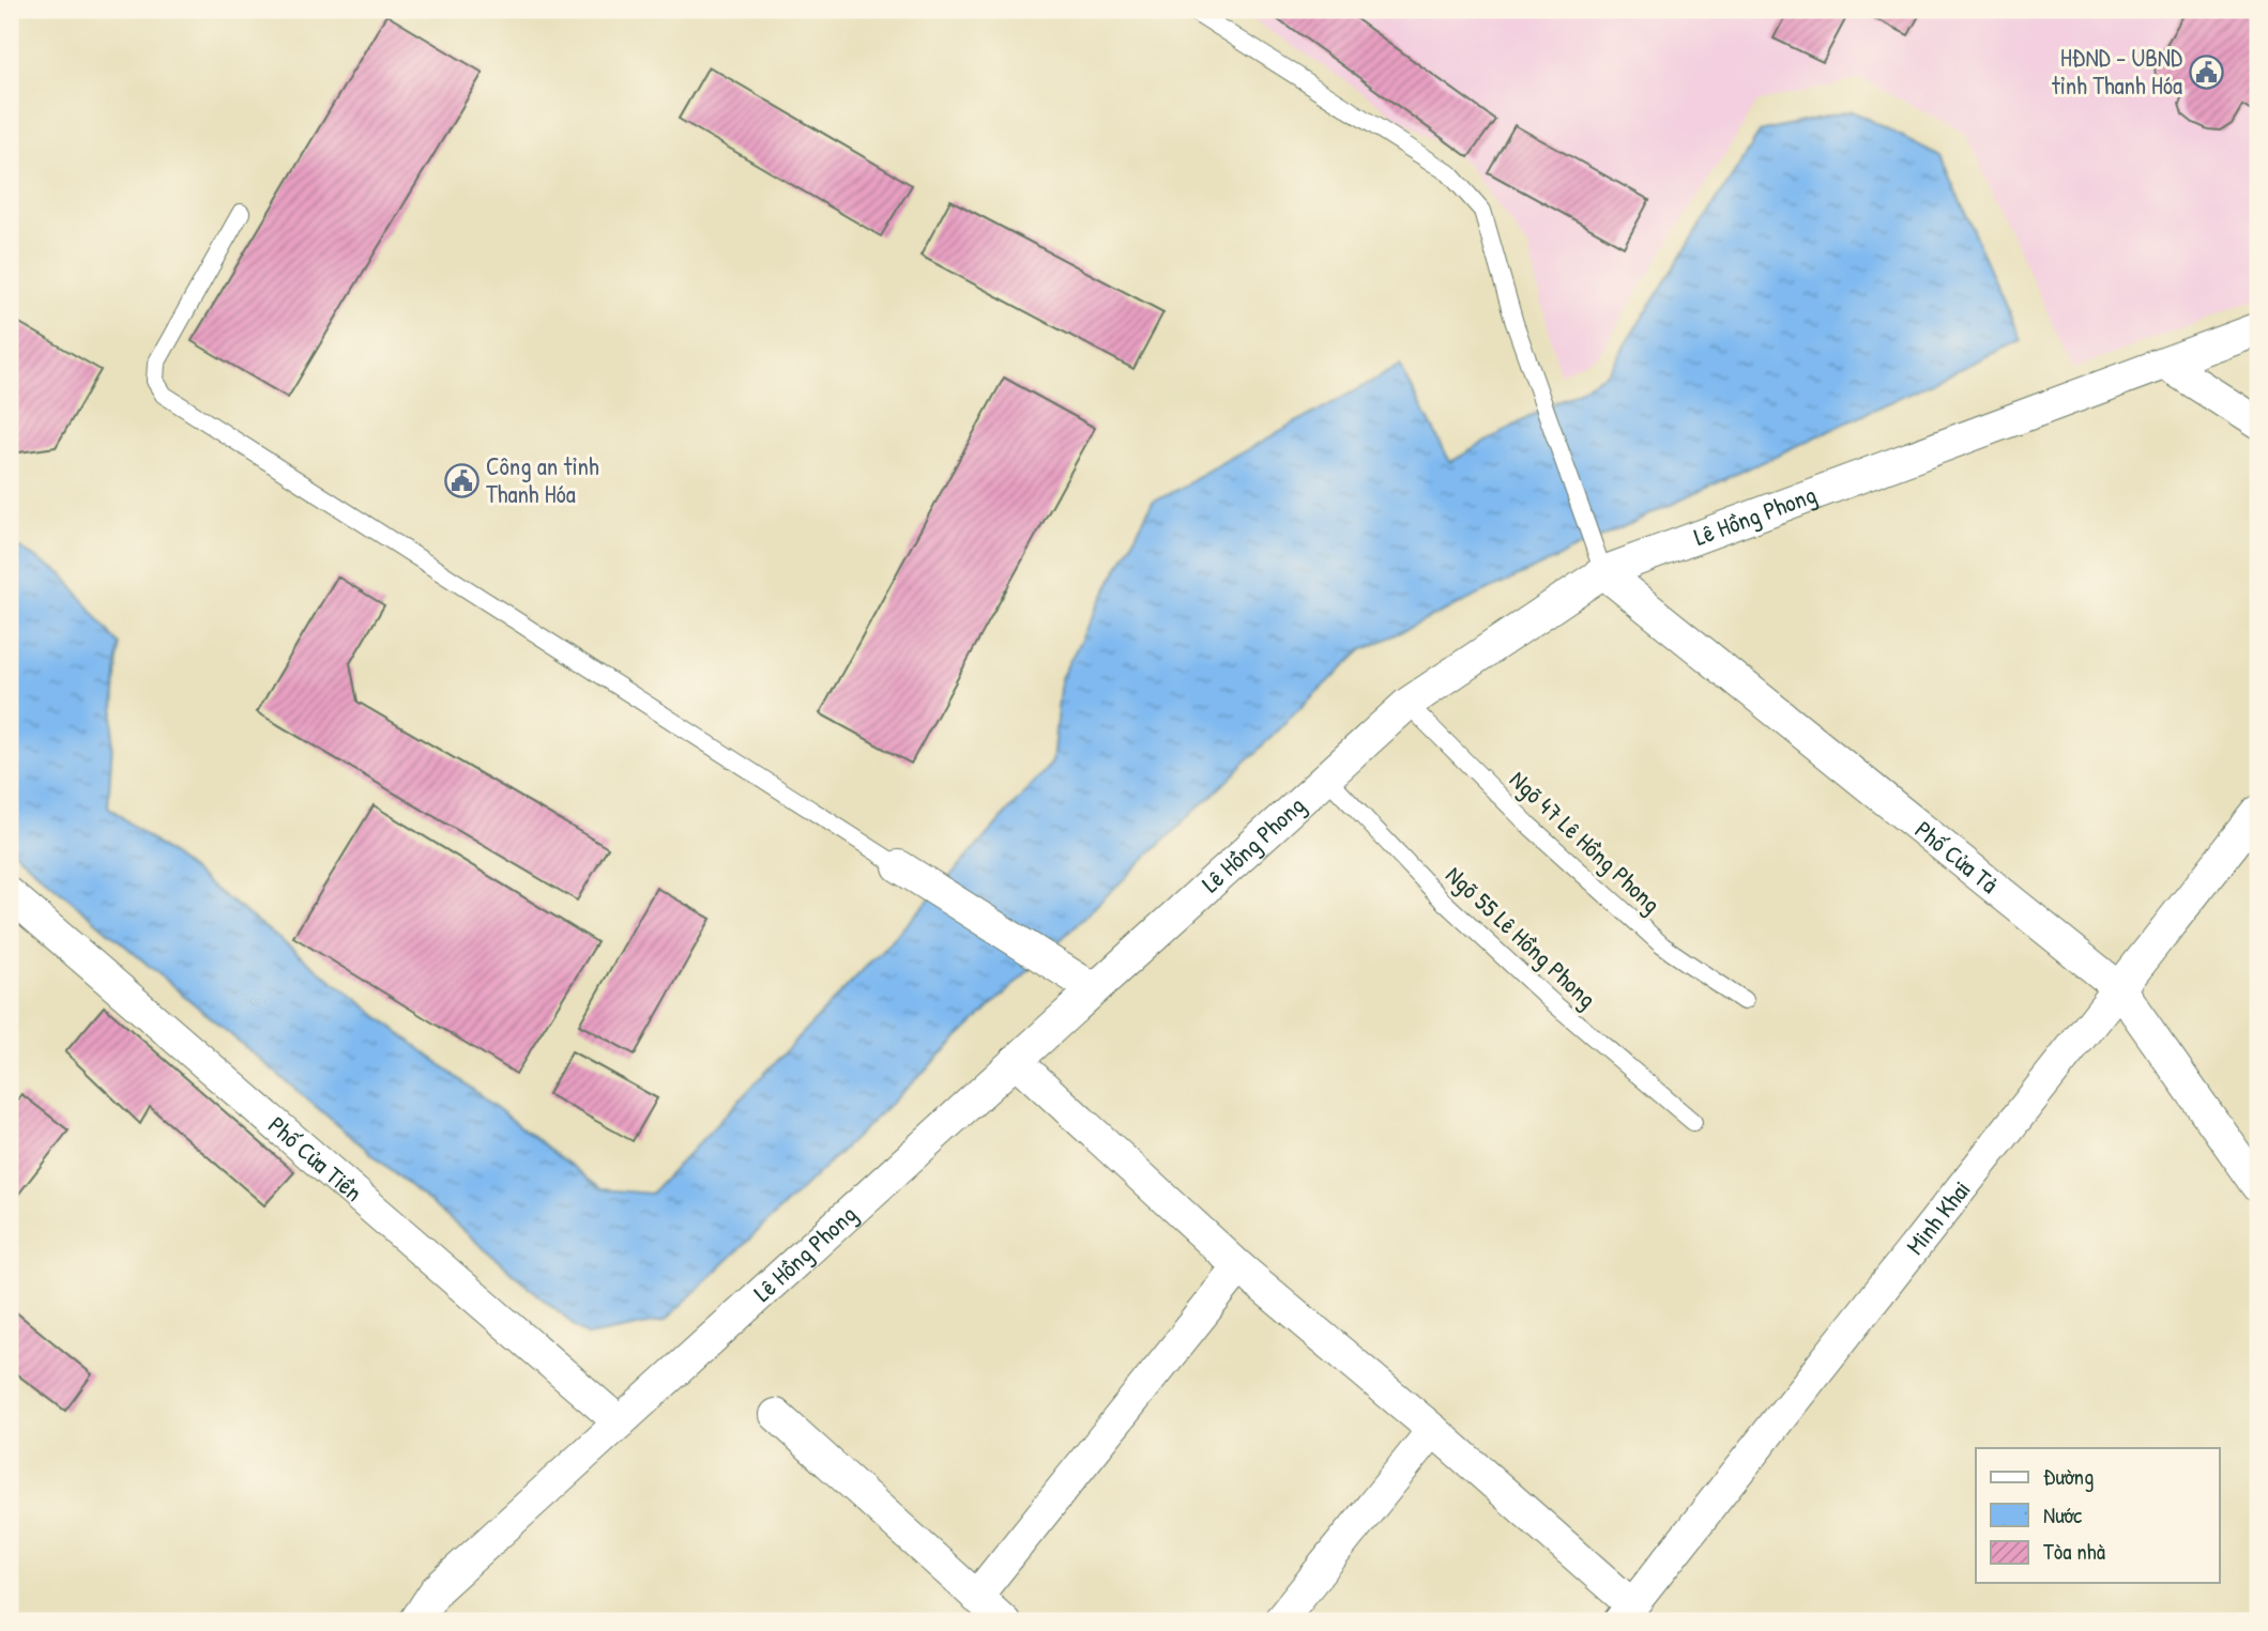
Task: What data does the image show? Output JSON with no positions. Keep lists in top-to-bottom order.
{
  "streets": {
    "street": [
      "Lê Hồng Phong",
      "Phố Cửa Tả",
      "Phố Cửa Tiền",
      "Minh Khai"
    ],
    "lane": ["Ngõ 47 Lê Hồng Phong", "Ngõ 55 Lê Hồng Phong"]
  },
  "crossings": [
    ["Lê Hồng Phong", "Ngõ 47 Lê Hồng Phong"],
    ["Lê Hồng Phong", "Phố Cửa Tả"],
    ["Lê Hồng Phong", "Ngõ 55 Lê Hồng Phong"],
    ["Lê Hồng Phong", "Phố Cửa Tiền"],
    ["Phố Cửa Tả", "Minh Khai"]
  ],
  "places": {
    "public building": ["HĐND - UBND tỉnh Thanh Hóa", "Công an tỉnh Thanh Hóa"]
  },
  "legend": ["Đường", "Nước", "Tòa nhà"]
}
